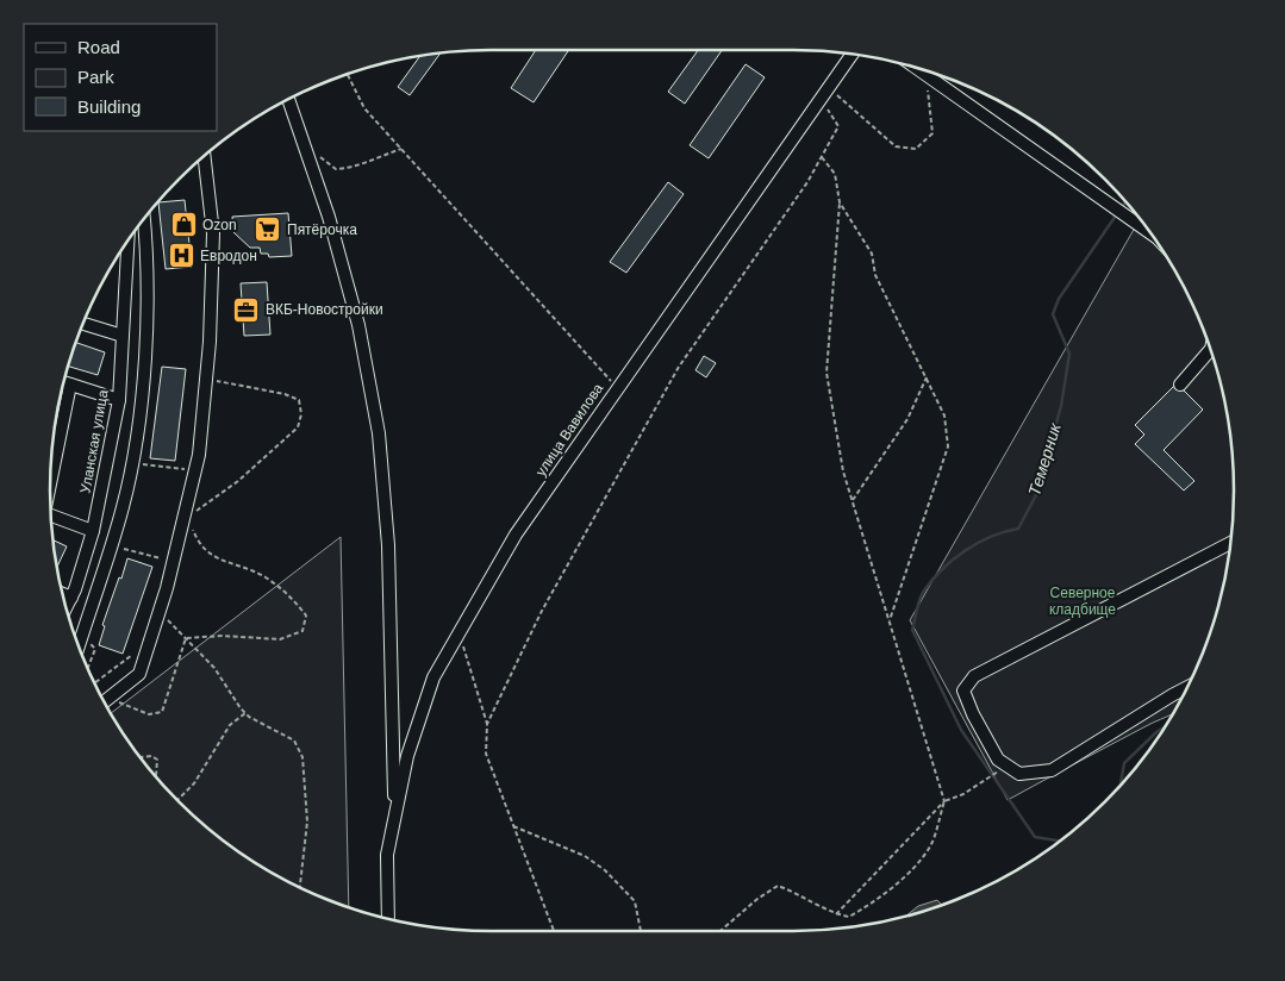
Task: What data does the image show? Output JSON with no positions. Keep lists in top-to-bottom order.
{
  "streets": {
    "street": ["улица Вавилова", "Уланская улица"]
  },
  "water": ["Темерник"],
  "parks": ["Северное кладбище"],
  "places": {
    "shop": ["Ozon"],
    "supermarket": ["Пятёрочка"],
    "hospital": ["Евродон"],
    "office": ["ВКБ-Новостройки"]
  },
  "legend": ["Road", "Park", "Building"]
}
